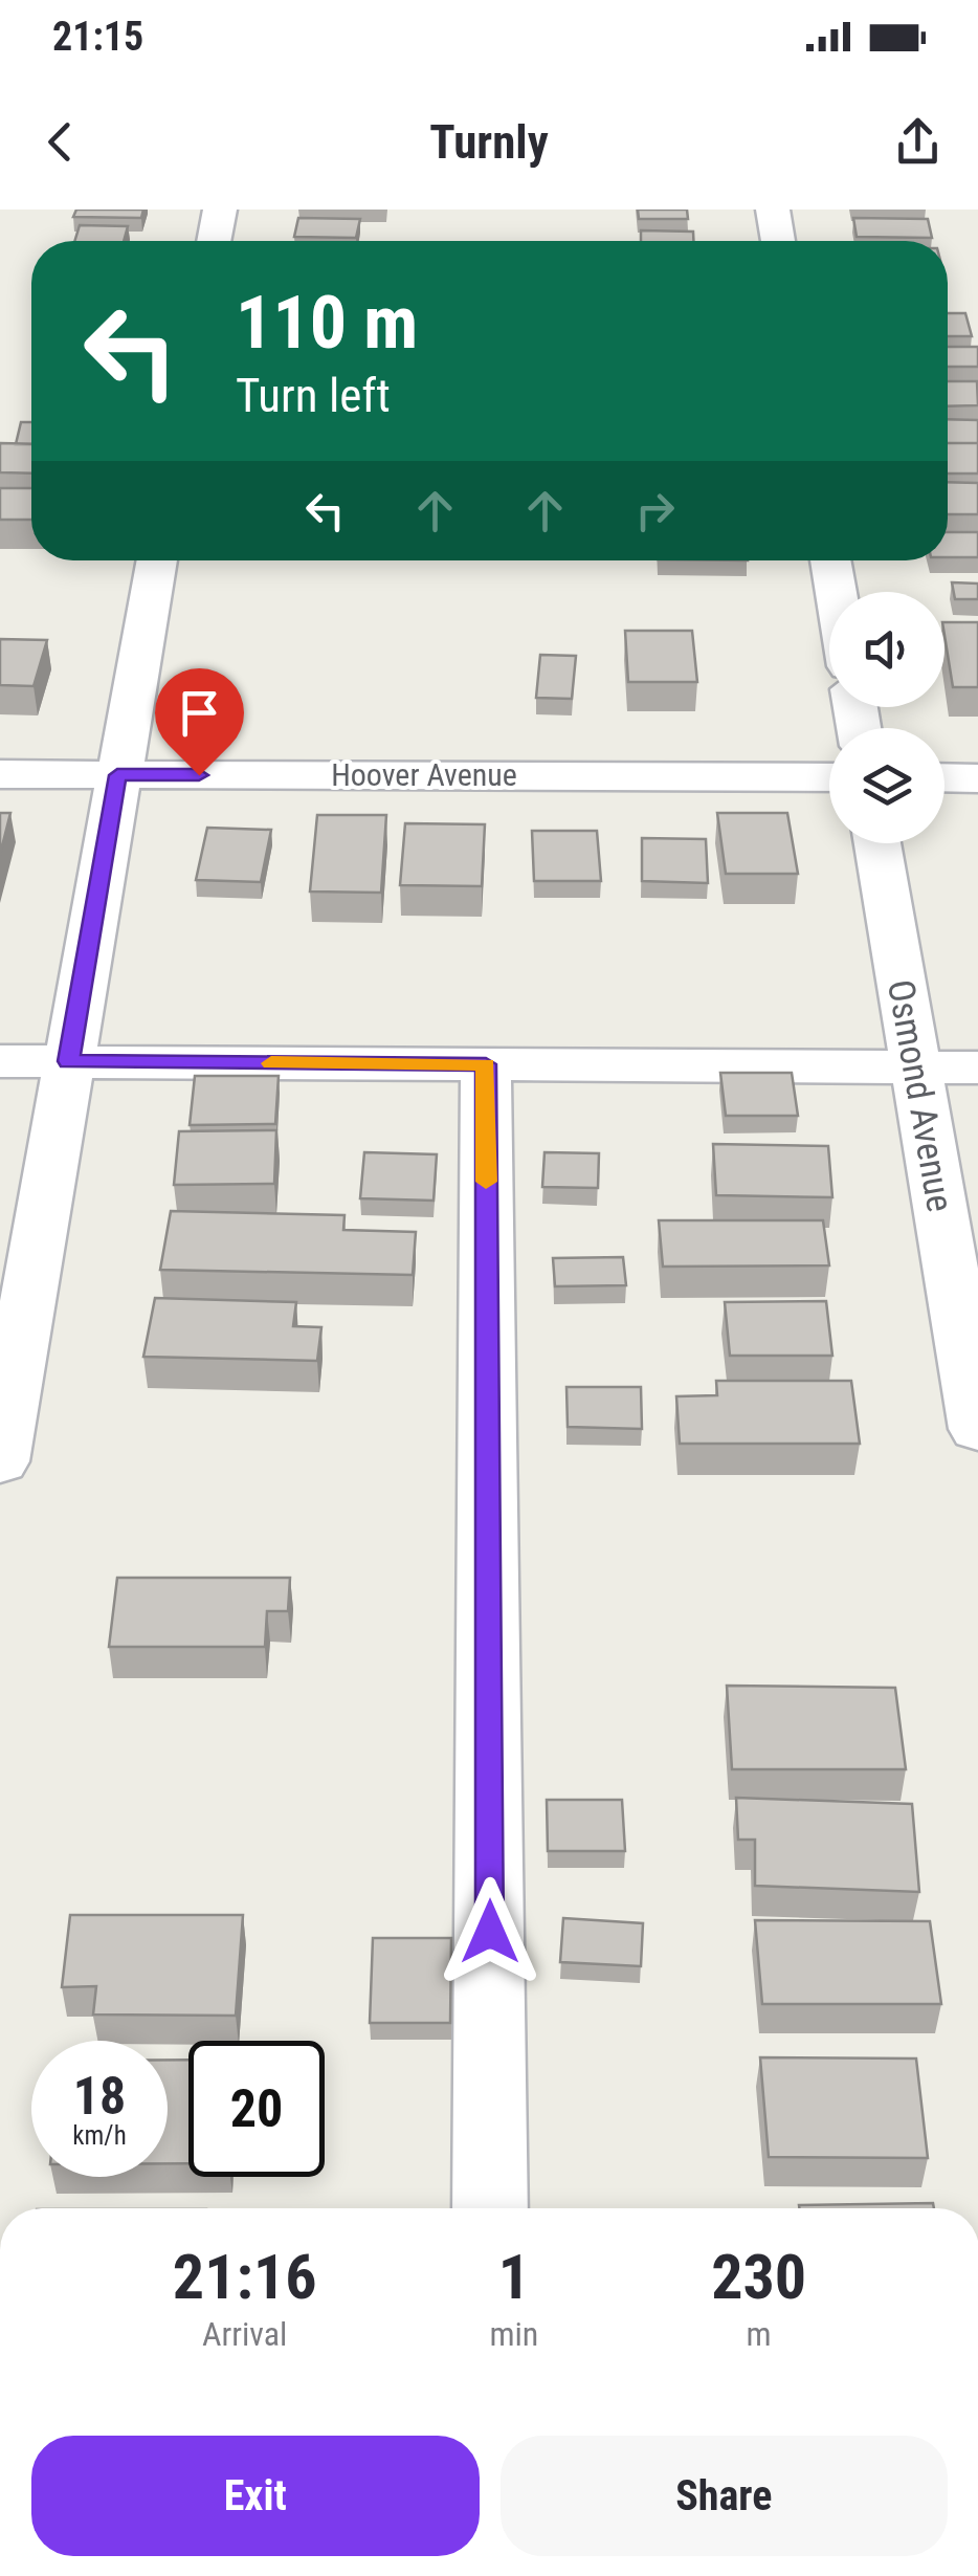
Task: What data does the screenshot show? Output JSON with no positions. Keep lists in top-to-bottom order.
{
  "streets": {
    "street": ["Hoover Avenue", "Osmond Avenue"]
  },
  "page": {
    "status": "21:15",
    "header": "Turnly",
    "turn": ["110 m", "Turn left"],
    "speed": "18 km/h",
    "limit": "20",
    "eta": [
      "21:16",
      "Arrival",
      "1",
      "min",
      "230",
      "m"
    ],
    "buttons": ["Exit", "Share"]
  }
}
